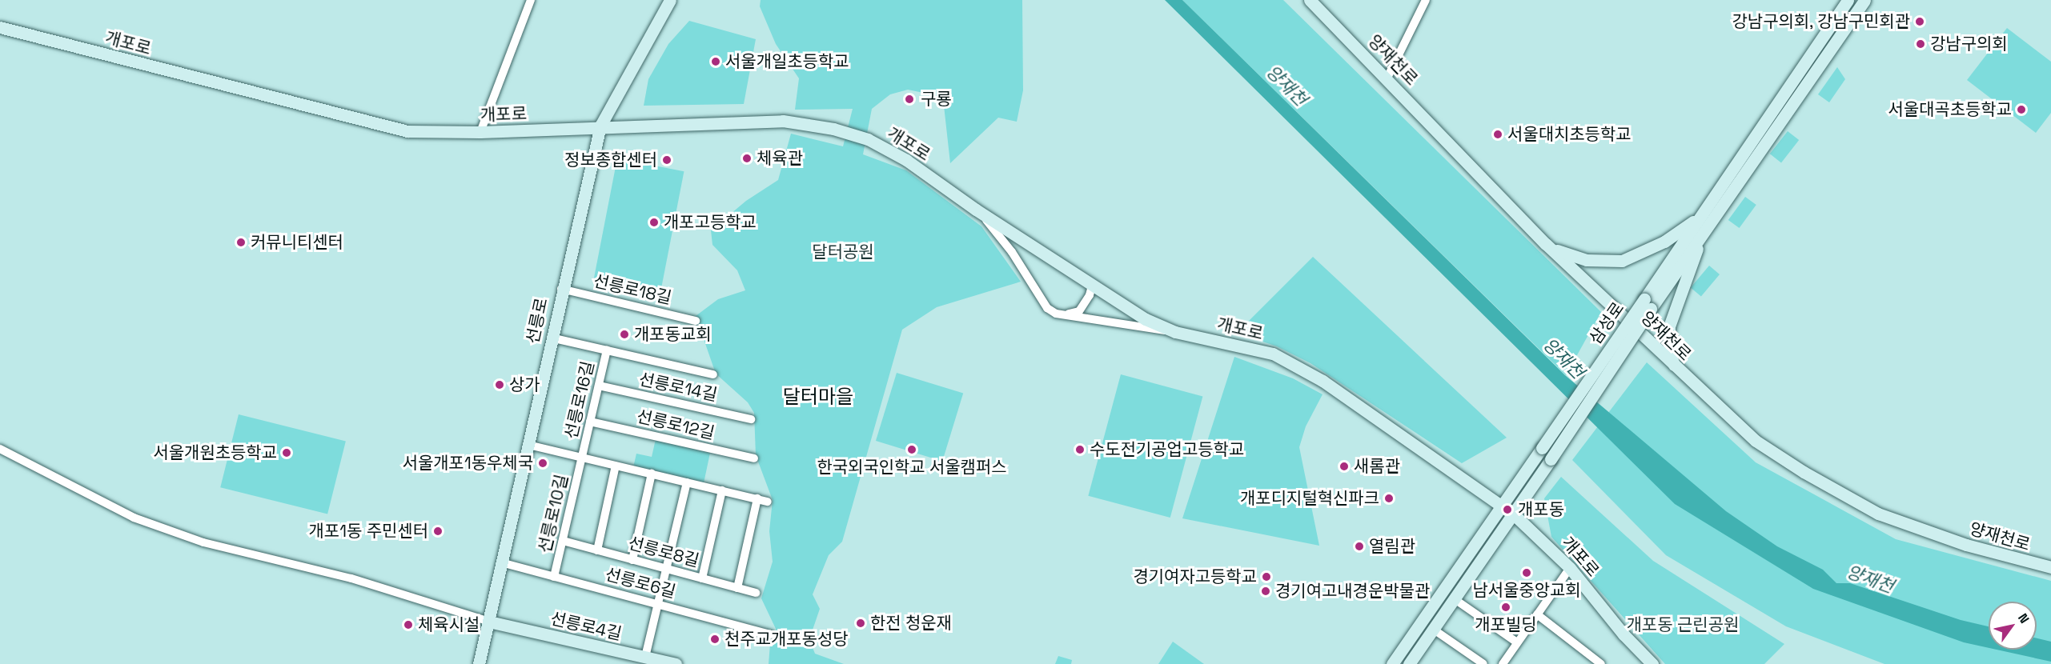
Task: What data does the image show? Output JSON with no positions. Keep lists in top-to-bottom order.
{
  "streets": {
    "street": [
      "개포로",
      "양재천로",
      "선릉로18길",
      "선릉로",
      "삼성로",
      "선릉로14길",
      "선릉로16길",
      "선릉로12길",
      "선릉로10길",
      "선릉로8길",
      "선릉로6길",
      "선릉로4길"
    ]
  },
  "crossings": [
    ["개포로", "선릉로"],
    ["개포로", "삼성로"],
    ["선릉로18길", "선릉로"],
    ["선릉로", "선릉로16길"],
    ["선릉로", "선릉로10길"],
    ["선릉로", "선릉로6길"],
    ["선릉로", "선릉로4길"],
    ["선릉로14길", "선릉로16길"],
    ["선릉로16길", "선릉로12길"],
    ["선릉로16길", "선릉로10길"],
    ["선릉로10길", "선릉로8길"],
    ["선릉로10길", "선릉로6길"]
  ],
  "districts": ["달터마을"],
  "water": ["양재천"],
  "parks": ["달터공원", "개포동 근린공원"],
  "places": [
    "강남구의회, 강남구민회관",
    "강남구의회",
    "서울개일초등학교",
    "구룡",
    "서울대곡초등학교",
    "서울대치초등학교",
    "체육관",
    "정보종합센터",
    "개포고등학교",
    "커뮤니티센터",
    "개포동교회",
    "상가",
    "한국외국인학교 서울캠퍼스",
    "수도전기공업고등학교",
    "서울개원초등학교",
    "서울개포1동우체국",
    "새롬관",
    "개포디지털혁신파크",
    "개포동",
    "개포1동 주민센터",
    "열림관",
    "남서울중앙교회",
    "경기여자고등학교",
    "경기여고내경운박물관",
    "개포빌딩",
    "한전 청운재",
    "체육시설",
    "천주교개포동성당"
  ],
  "north": "top right"
}
